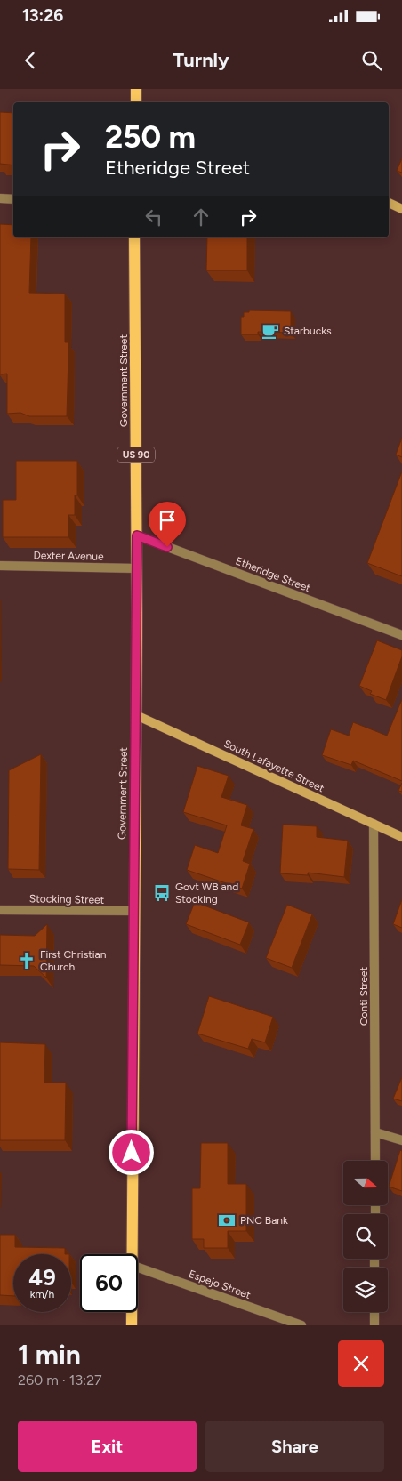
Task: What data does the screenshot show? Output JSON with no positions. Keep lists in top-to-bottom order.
{
  "streets": {
    "main road": ["Government Street", "US 90"],
    "street": [
      "Dexter Avenue",
      "Etheridge Street",
      "South Lafayette Street",
      "Stocking Street",
      "Conti Street",
      "Espejo Street"
    ]
  },
  "crossings": [
    ["Government Street", "Dexter Avenue"],
    ["Government Street", "Etheridge Street"],
    ["Government Street", "South Lafayette Street"],
    ["Government Street", "Stocking Street"],
    ["South Lafayette Street", "Conti Street"]
  ],
  "places": {
    "cafe": ["Starbucks"],
    "bus stop": ["Govt WB and Stocking"],
    "church": ["First Christian Church"],
    "bank": ["PNC Bank"]
  },
  "north": "right",
  "page": {
    "status": "13:26",
    "header": "Turnly",
    "turn": ["250 m", "Etheridge Street"],
    "speed": "49 km/h",
    "limit": "60",
    "heading": ["1 min", "260 m · 13:27"],
    "buttons": ["Exit", "Share"]
  }
}
